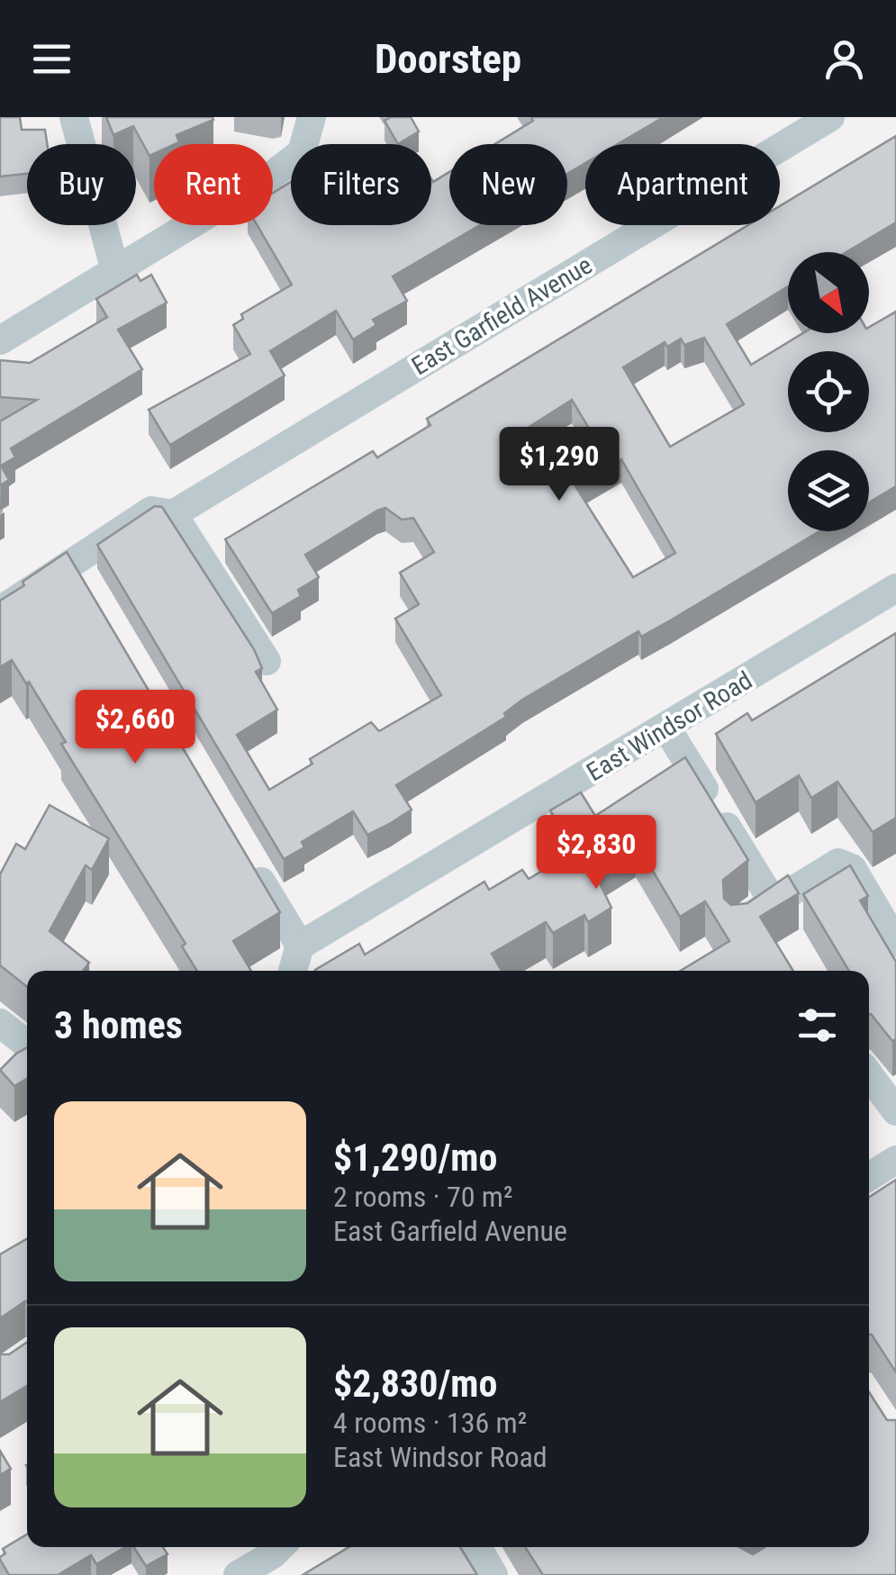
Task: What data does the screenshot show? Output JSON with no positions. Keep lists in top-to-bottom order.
{
  "streets": {
    "street": ["East Garfield Avenue", "East Windsor Road"]
  },
  "north": "bottom right",
  "page": {
    "header": "Doorstep",
    "chip": [
      "Buy",
      "Rent",
      "Filters",
      "New",
      "Apartment"
    ],
    "price": ["$1,290", "$2,660", "$2,830"],
    "heading": "3 homes",
    "list": [
      {
        "name": "$1,290/mo",
        "note": "2 rooms · 70 m² · East Garfield Avenue"
      },
      {
        "name": "$2,830/mo",
        "note": "4 rooms · 136 m² · East Windsor Road"
      }
    ]
  }
}
